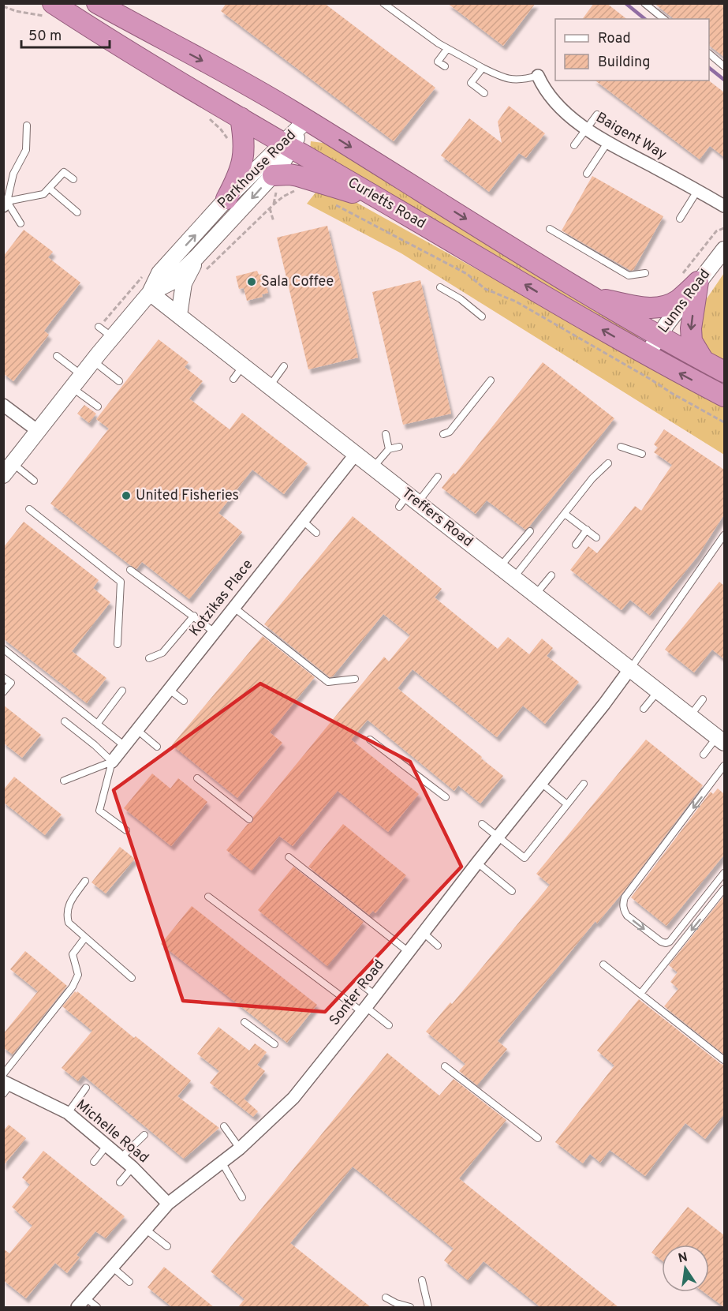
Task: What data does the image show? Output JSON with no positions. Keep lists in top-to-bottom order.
{
  "streets": {
    "highway": ["Curletts Road"],
    "street": [
      "Baigent Way",
      "Parkhouse Road",
      "Lunns Road",
      "Treffers Road",
      "Kotzikas Place",
      "Sonter Road",
      "Michelle Road"
    ]
  },
  "crossings": [
    ["Parkhouse Road", "Curletts Road"],
    ["Parkhouse Road", "Treffers Road"],
    ["Curletts Road", "Lunns Road"],
    ["Treffers Road", "Kotzikas Place"],
    ["Treffers Road", "Sonter Road"],
    ["Sonter Road", "Michelle Road"]
  ],
  "places": ["Sala Coffee", "United Fisheries"],
  "legend": ["Road", "Building"],
  "scale_bar": "50 m",
  "north": "top"
}
